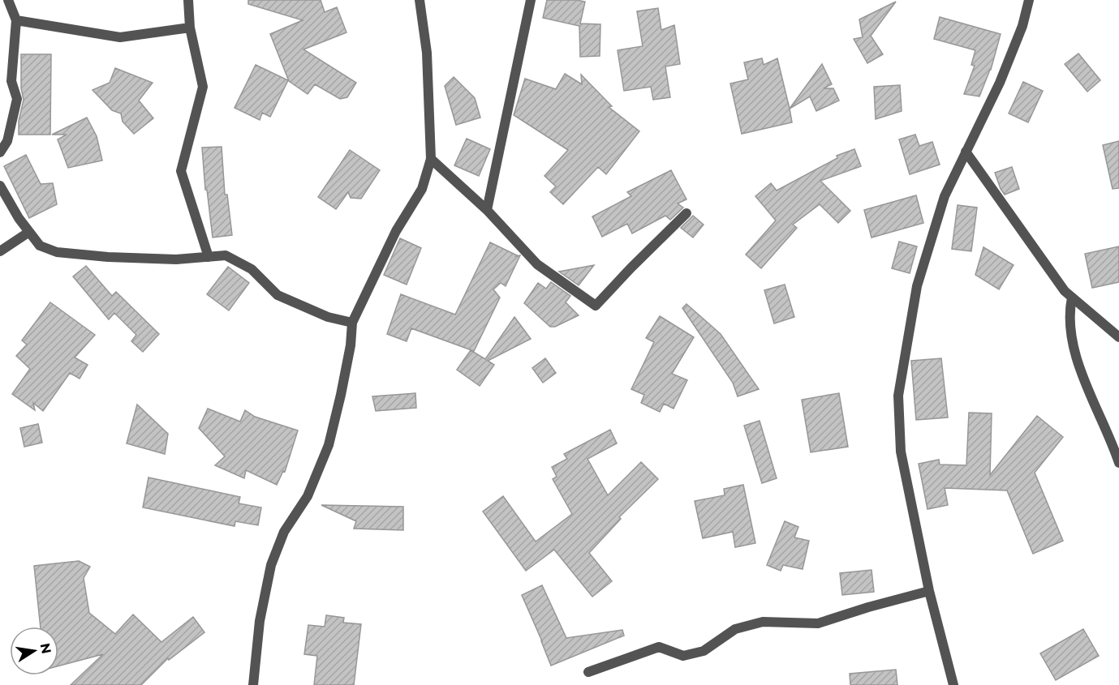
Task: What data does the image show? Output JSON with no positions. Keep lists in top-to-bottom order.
{
  "north": "right"
}
